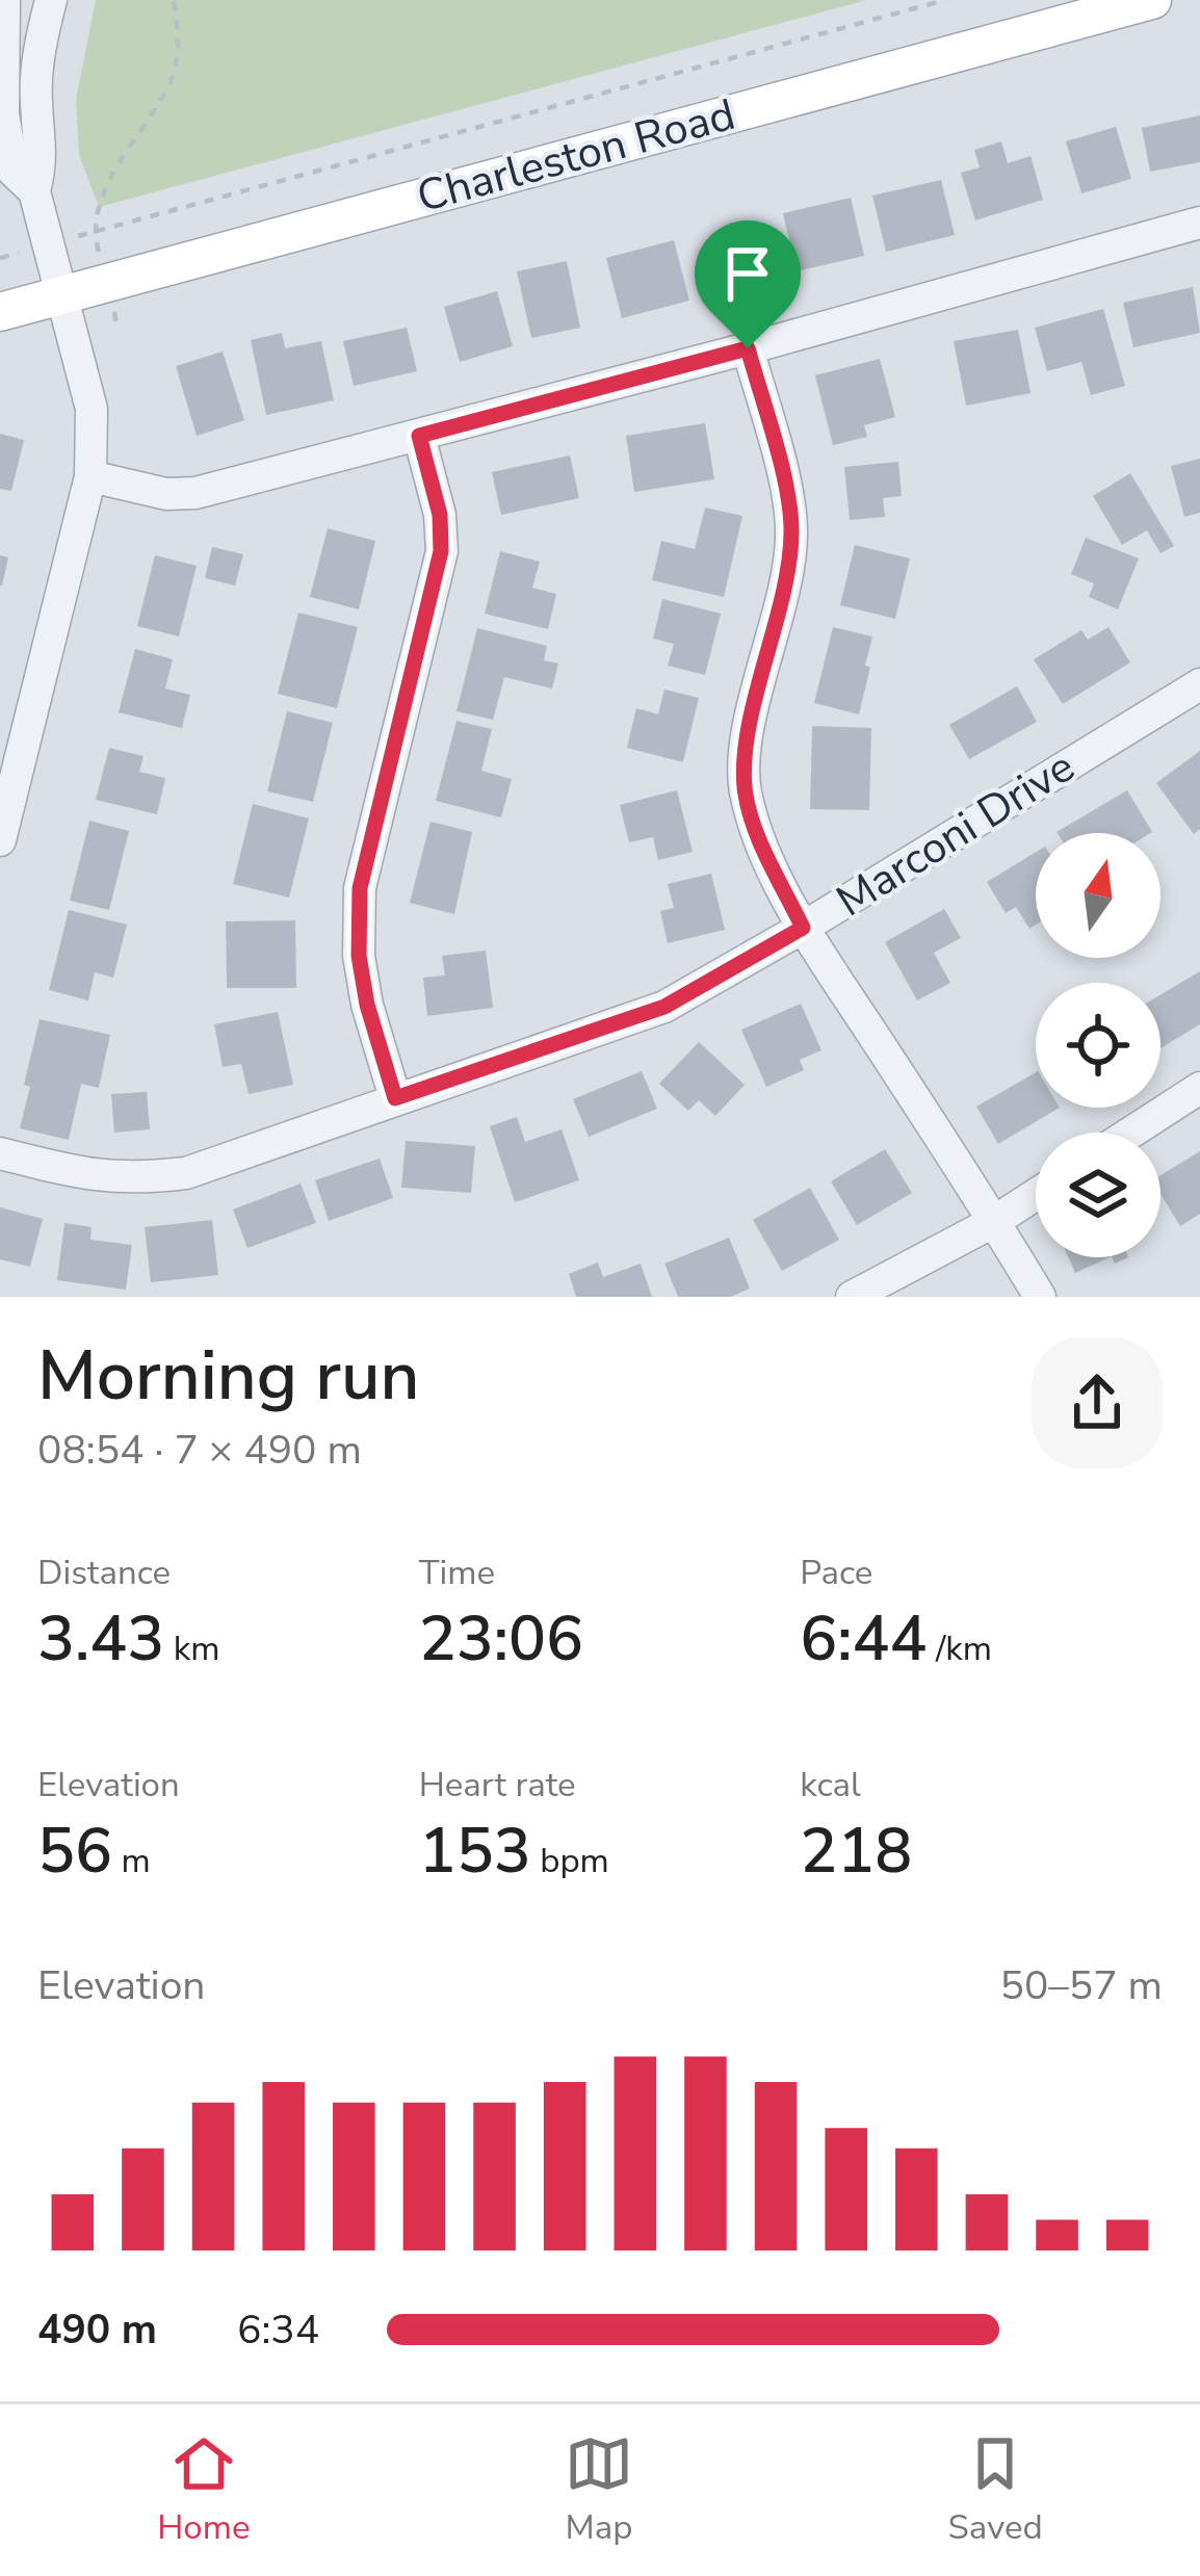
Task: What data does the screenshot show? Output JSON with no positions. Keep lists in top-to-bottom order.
{
  "streets": {
    "main road": ["Charleston Road"],
    "street": ["Marconi Drive"]
  },
  "north": "top",
  "page": {
    "heading": ["Morning run", "08:54 · 7 × 490 m"],
    "stats": [
      ["Distance", "3.43 km"],
      ["Time", "23:06"],
      ["Pace", "6:44 /km"],
      ["Elevation", "56 m"],
      ["Heart rate", "153 bpm"],
      ["kcal", "218"]
    ],
    "chart": ["Elevation", "50–57 m"],
    "list": [
      {
        "name": "490 m",
        "note": "6:34"
      }
    ],
    "tabs": ["Home", "Map", "Saved"]
  }
}
